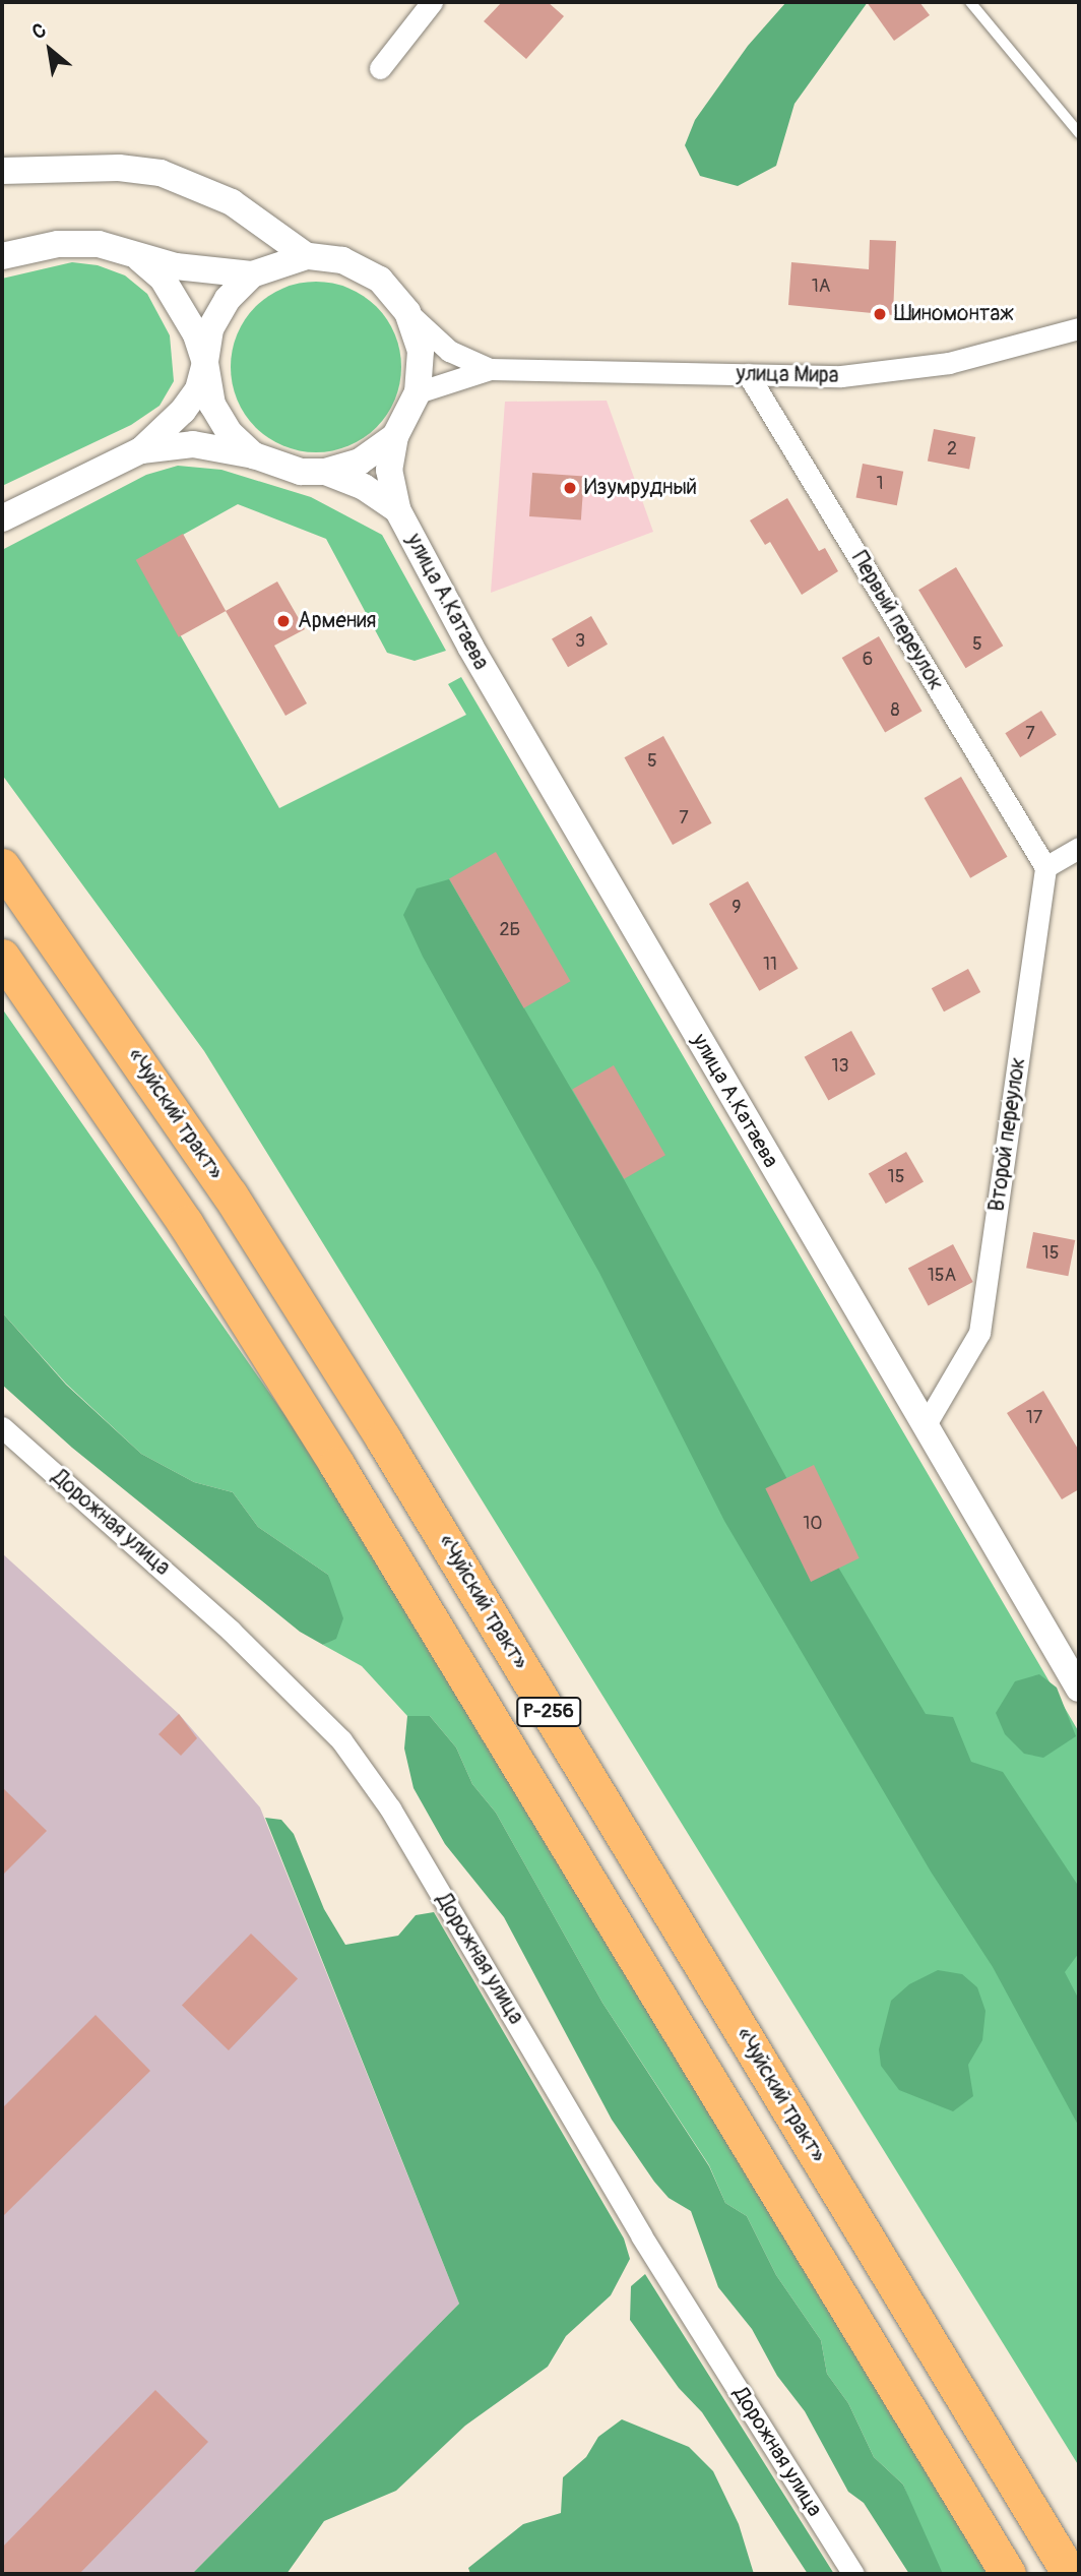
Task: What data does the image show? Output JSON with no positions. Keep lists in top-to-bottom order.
{
  "streets": {
    "highway": ["«Чуйский тракт»", "Р-256"],
    "street": [
      "улица Мира",
      "улица А.Катаева",
      "Первый переулок",
      "Второй переулок",
      "Дорожная улица"
    ]
  },
  "crossings": [
    ["улица Мира", "Первый переулок"],
    ["улица А.Катаева", "Второй переулок"],
    ["Первый переулок", "Второй переулок"]
  ],
  "places": ["Шиномонтаж", "Изумрудный", "Армения"],
  "house_numbers": [
    "1А",
    "2",
    "1",
    "3",
    "5",
    "6",
    "8",
    "7",
    "5",
    "7",
    "9",
    "2Б",
    "11",
    "13",
    "15",
    "15",
    "15А",
    "17",
    "10"
  ],
  "north": "top left"
}
